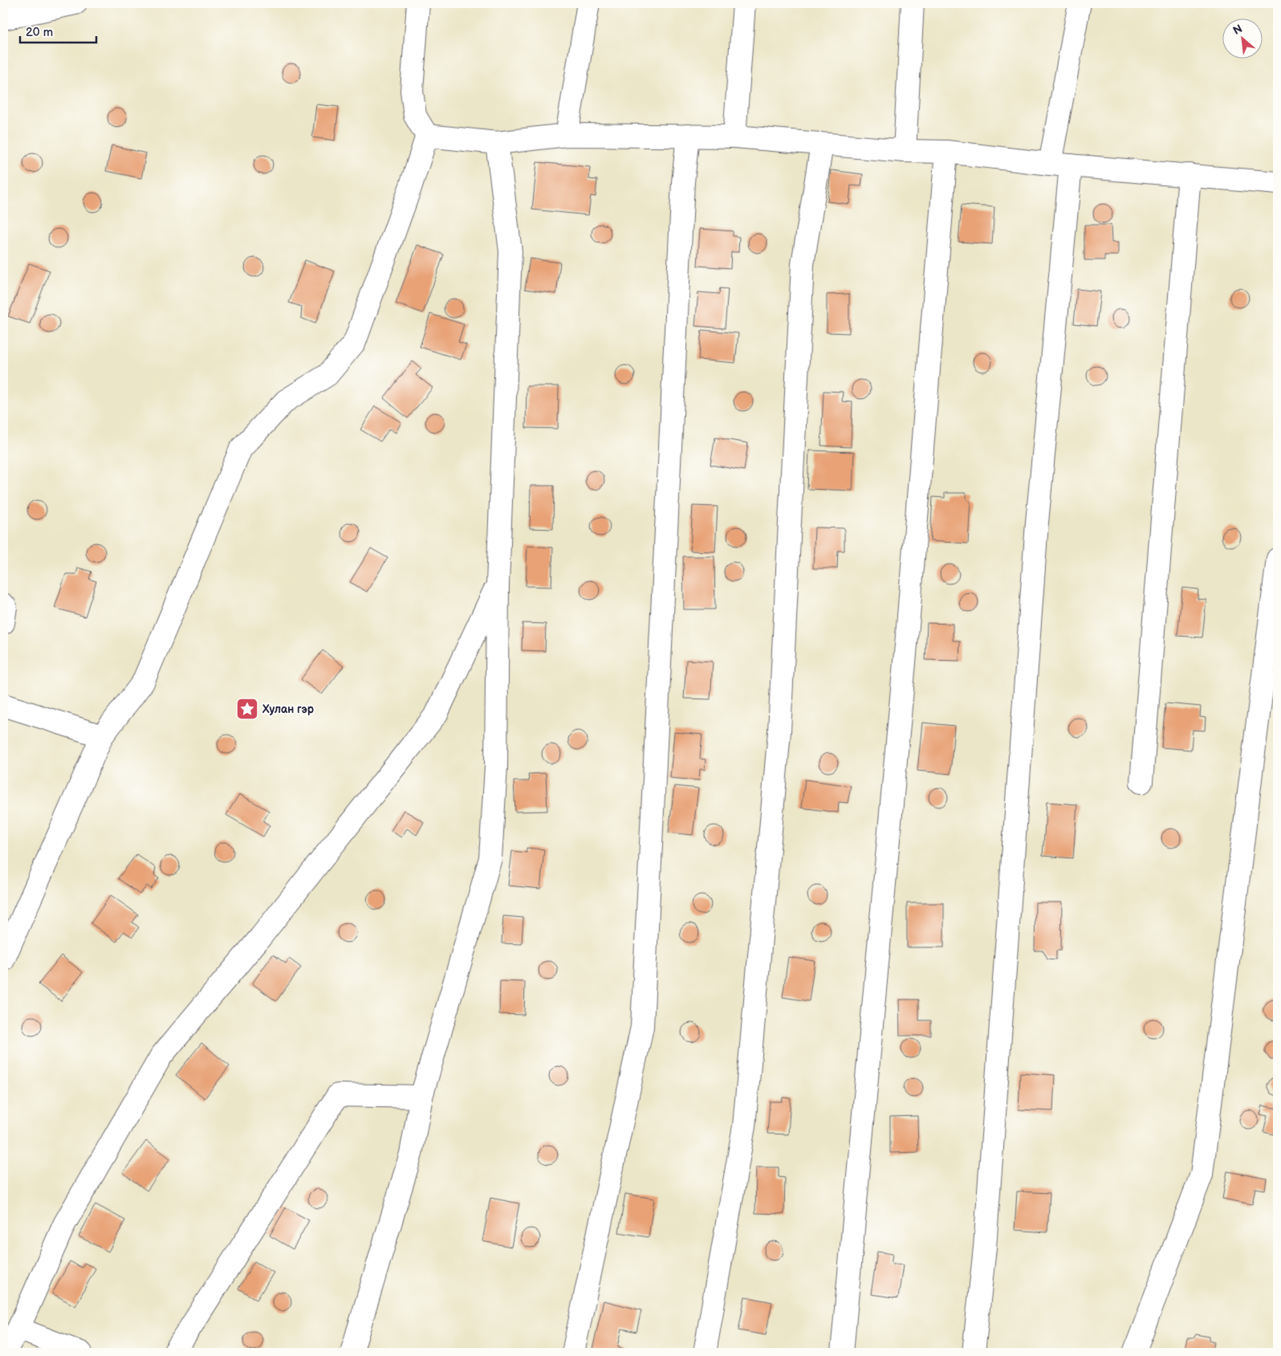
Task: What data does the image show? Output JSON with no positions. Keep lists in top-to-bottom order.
{
  "places": {
    "place": ["Хулан гэр"]
  },
  "scale_bar": "20 m",
  "north": "top left"
}
